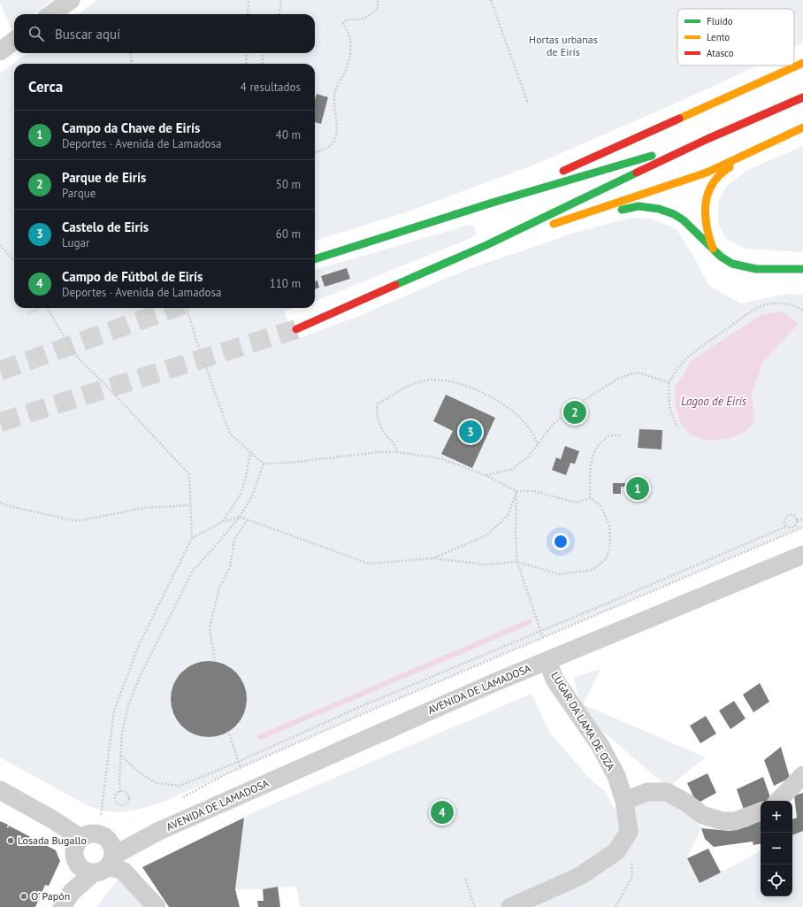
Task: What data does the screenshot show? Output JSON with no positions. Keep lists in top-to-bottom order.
{
  "streets": {
    "street": ["AVENIDA DE LAMADOSA", "LUGAR DA LAMA DE OZA"]
  },
  "crossings": [
    ["AVENIDA DE LAMADOSA", "LUGAR DA LAMA DE OZA"]
  ],
  "water": ["Lagoa de Eirís"],
  "parks": ["Hortas urbanas de Eirís"],
  "places": ["Losada Bugallo", "O' Papón"],
  "legend": ["Fluido", "Lento", "Atasco"],
  "page": {
    "search": "Buscar aquí",
    "heading": ["Cerca", "4 resultados"],
    "list": [
      {
        "mark": "1",
        "name": "Campo da Chave de Eirís",
        "note": "Deportes · Avenida de Lamadosa",
        "value": "40 m"
      },
      {
        "mark": "2",
        "name": "Parque de Eirís",
        "note": "Parque",
        "value": "50 m"
      },
      {
        "mark": "3",
        "name": "Castelo de Eirís",
        "note": "Lugar",
        "value": "60 m"
      },
      {
        "mark": "4",
        "name": "Campo de Fútbol de Eirís",
        "note": "Deportes · Avenida de Lamadosa",
        "value": "110 m"
      }
    ],
    "pins": [
      "2",
      "3",
      "1",
      "4"
    ],
    "map_buttons": ["+", "−"]
  }
}
